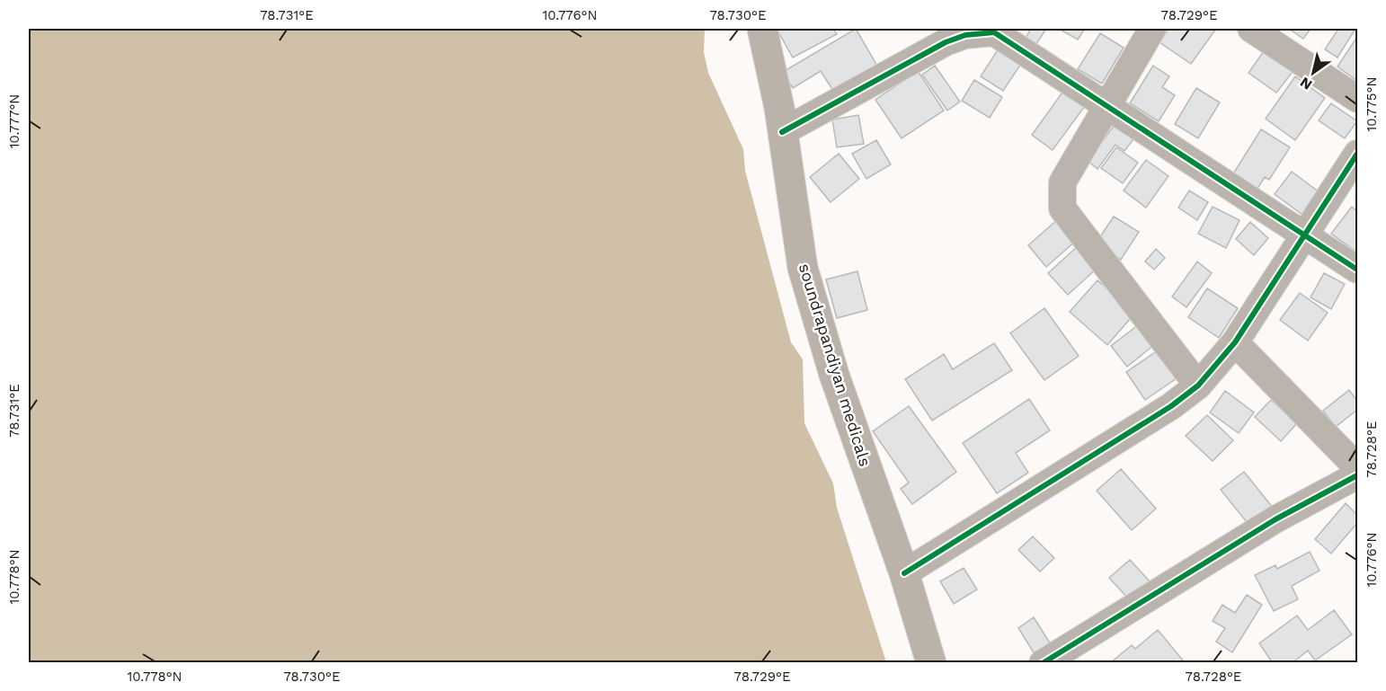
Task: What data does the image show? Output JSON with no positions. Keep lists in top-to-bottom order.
{
  "streets": {
    "main road": ["soundrapandiyan medicals"]
  },
  "north": "bottom left",
  "coordinates": [
    "78.731°E",
    "10.776°N",
    "78.730°E",
    "78.729°E",
    "10.775°N",
    "10.777°N",
    "78.728°E",
    "10.778°N"
  ]
}
